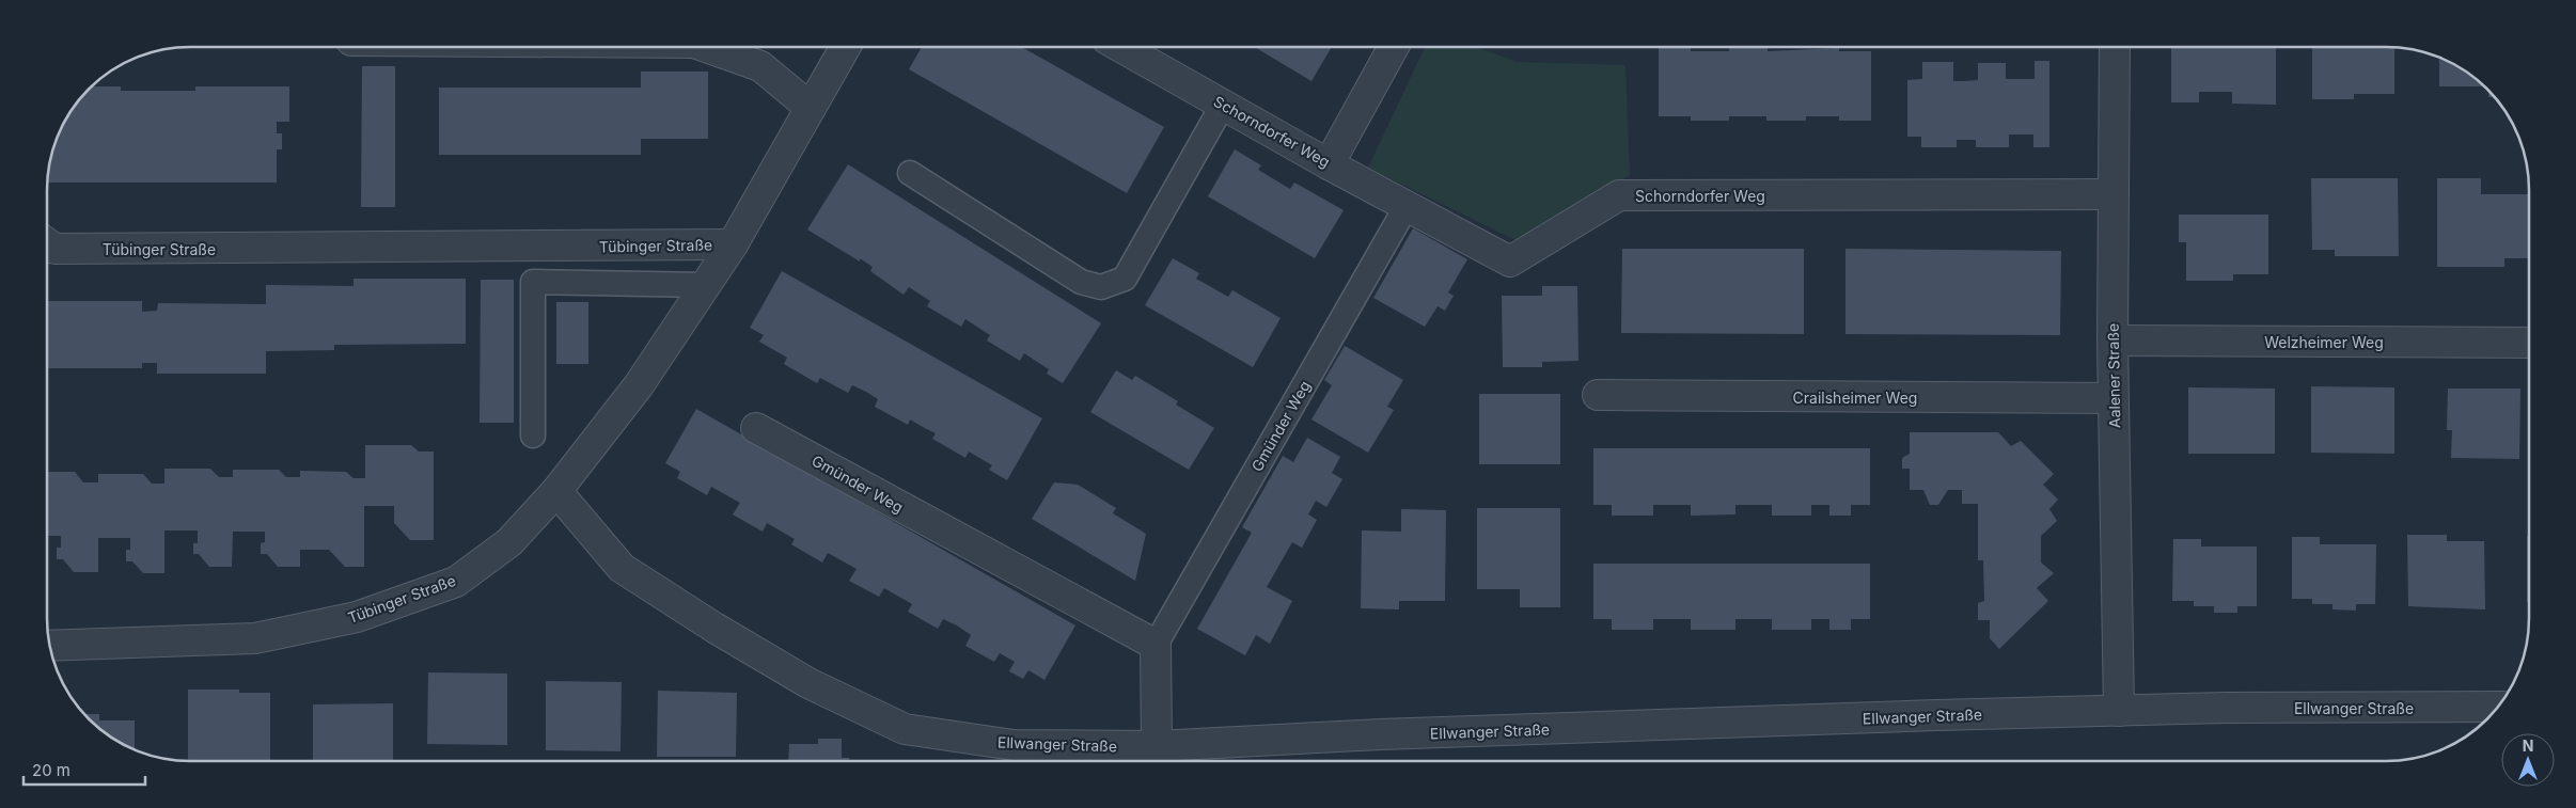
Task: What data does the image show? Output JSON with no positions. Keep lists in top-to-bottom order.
{
  "streets": {
    "street": [
      "Schorndorfer Weg",
      "Tübinger Straße",
      "Welzheimer Weg",
      "Aalener Straße",
      "Crailsheimer Weg",
      "Gmünder Weg",
      "Ellwanger Straße"
    ]
  },
  "crossings": [
    ["Schorndorfer Weg", "Aalener Straße"],
    ["Schorndorfer Weg", "Gmünder Weg"],
    ["Tübinger Straße", "Ellwanger Straße"],
    ["Welzheimer Weg", "Aalener Straße"],
    ["Aalener Straße", "Crailsheimer Weg"],
    ["Aalener Straße", "Ellwanger Straße"]
  ],
  "scale_bar": "20 m",
  "north": "top"
}
